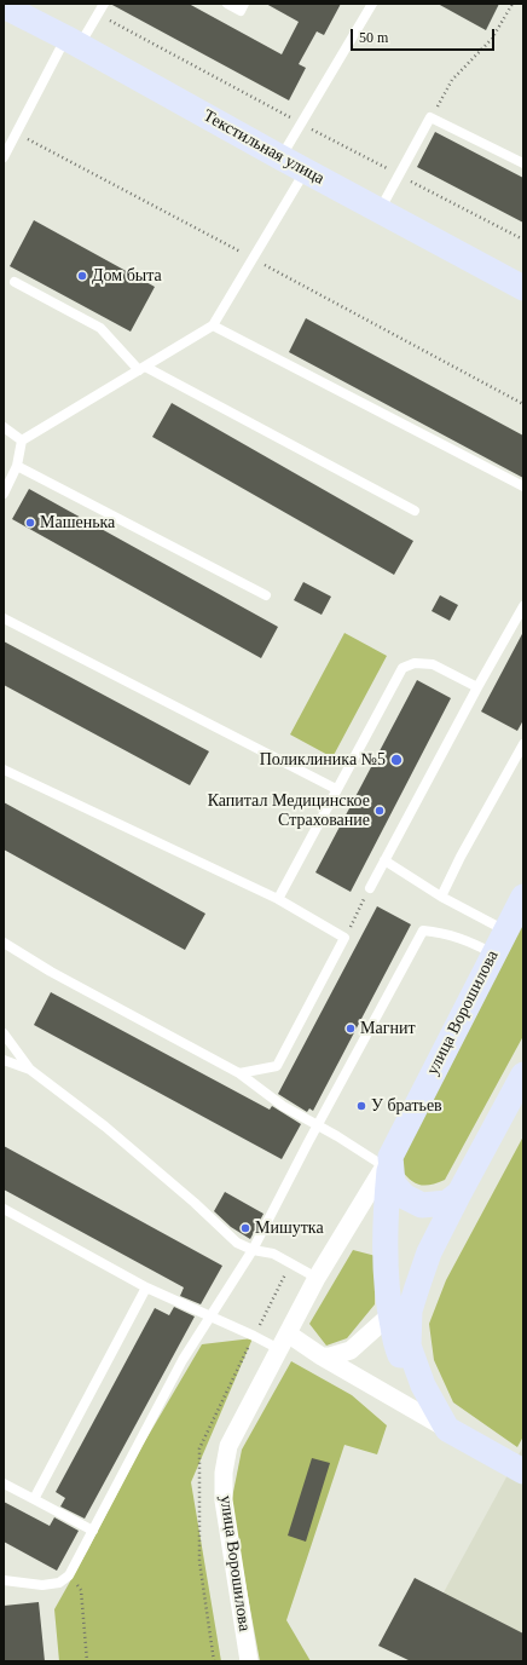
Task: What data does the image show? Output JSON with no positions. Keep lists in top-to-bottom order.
{
  "streets": {
    "main road": ["Текстильная улица", "улица Ворошилова"]
  },
  "places": [
    "Дом быта",
    "Машенька",
    "Поликлиника №5",
    "Капитал Медицинское Страхование",
    "Магнит",
    "У братьев",
    "Мишутка"
  ],
  "scale_bar": "50 m"
}
